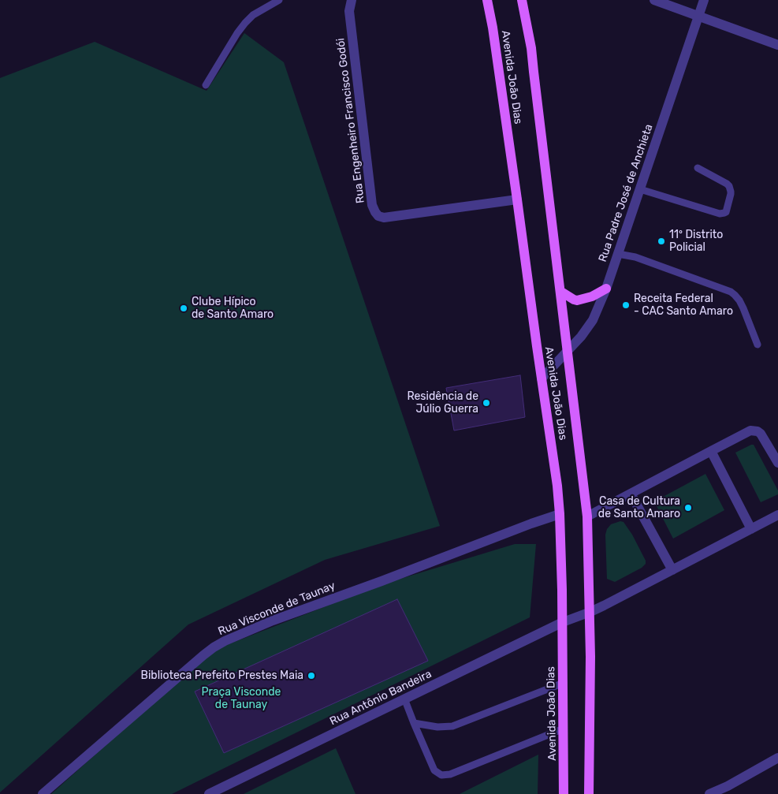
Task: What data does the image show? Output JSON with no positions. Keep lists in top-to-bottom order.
{
  "streets": {
    "main road": ["Avenida João Dias"],
    "street": [
      "Rua Engenheiro Francisco Godói",
      "Rua Padre José de Anchieta",
      "Rua Visconde de Taunay",
      "Rua Antônio Bandeira"
    ]
  },
  "crossings": [
    ["Avenida João Dias", "Rua Engenheiro Francisco Godói"],
    ["Avenida João Dias", "Rua Padre José de Anchieta"],
    ["Avenida João Dias", "Rua Visconde de Taunay"],
    ["Avenida João Dias", "Rua Antônio Bandeira"]
  ],
  "parks": ["Praça Visconde de Taunay"],
  "places": [
    "11º Distrito Policial",
    "Receita Federal - CAC Santo Amaro",
    "Clube Hípico de Santo Amaro",
    "Residência de Júlio Guerra",
    "Casa de Cultura de Santo Amaro",
    "Biblioteca Prefeito Prestes Maia"
  ]
}
